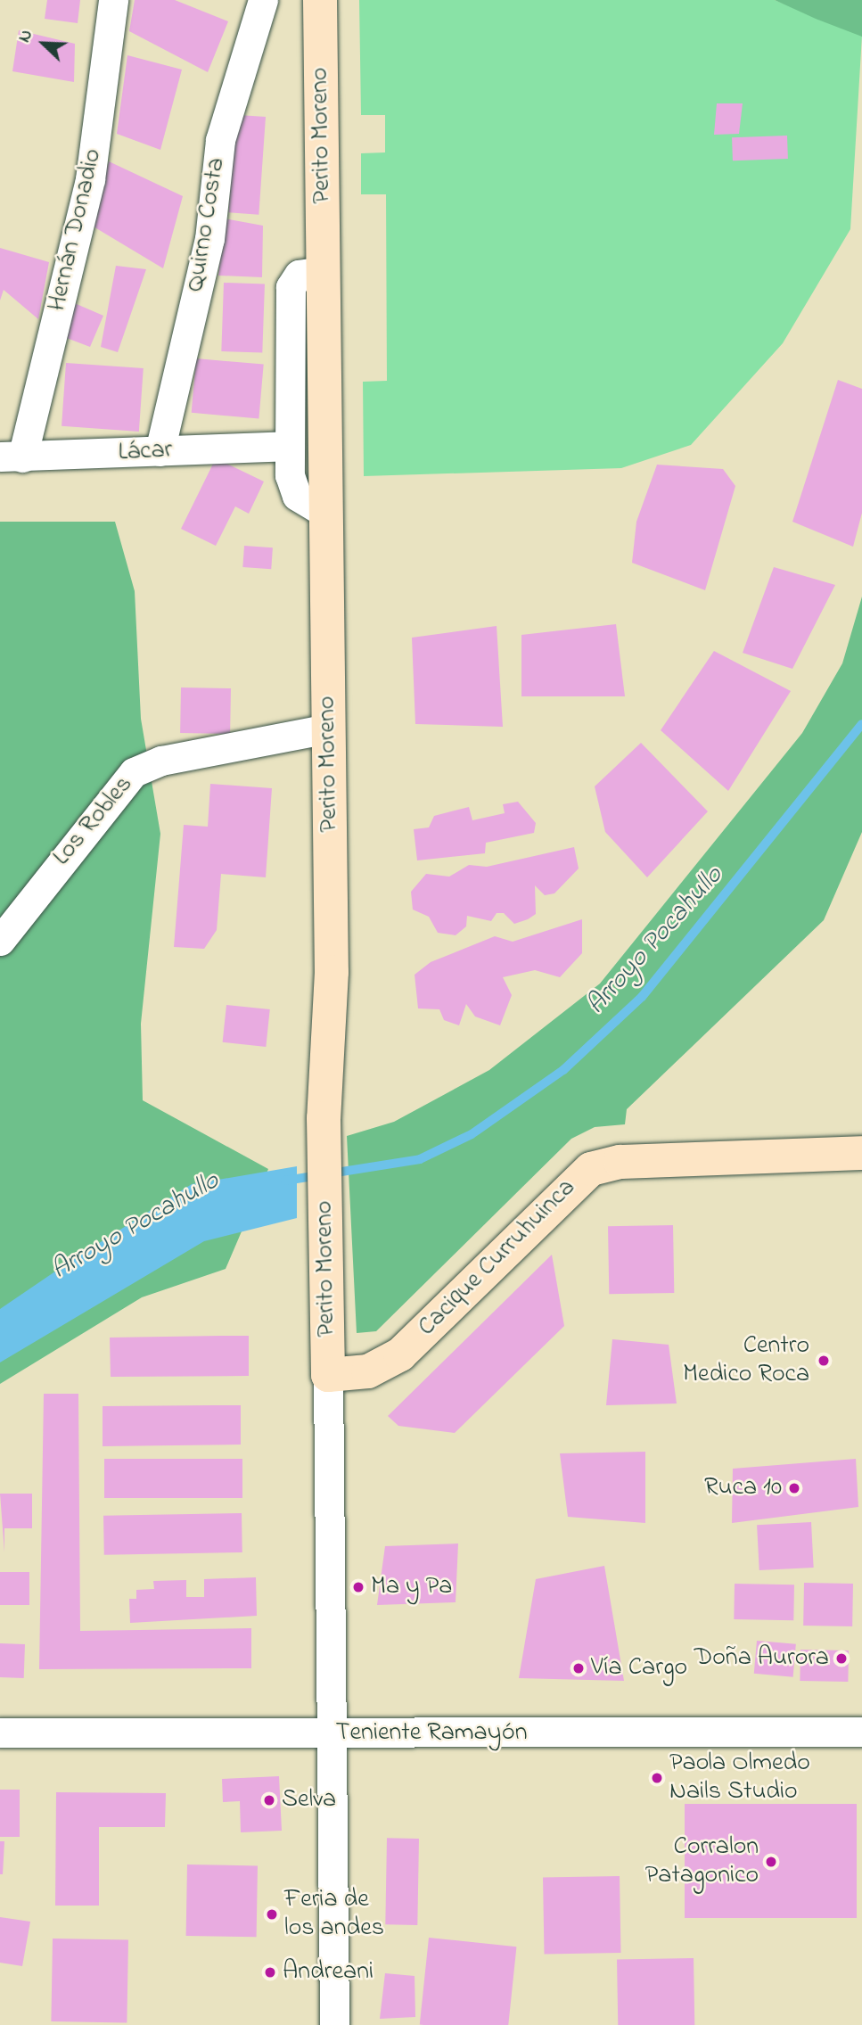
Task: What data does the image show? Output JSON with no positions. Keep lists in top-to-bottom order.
{
  "streets": {
    "main road": ["Perito Moreno", "Cacique Curruhuinca"],
    "street": [
      "Quirno Costa",
      "Hernán Donadio",
      "Lácar",
      "Los Robles",
      "Teniente Ramayón"
    ]
  },
  "crossings": [
    ["Perito Moreno", "Los Robles"],
    ["Perito Moreno", "Cacique Curruhuinca"],
    ["Perito Moreno", "Teniente Ramayón"],
    ["Quirno Costa", "Lácar"],
    ["Hernán Donadio", "Lácar"]
  ],
  "water": ["Arroyo Pocahullo"],
  "places": [
    "Centro Medico Roca",
    "Ruca 10",
    "Ma y Pa",
    "Doña Aurora",
    "Vía Cargo",
    "Paola Olmedo Nails Studio",
    "Selva",
    "Corralon Patagonico",
    "Feria de los andes",
    "Andreani"
  ],
  "north": "top left"
}
